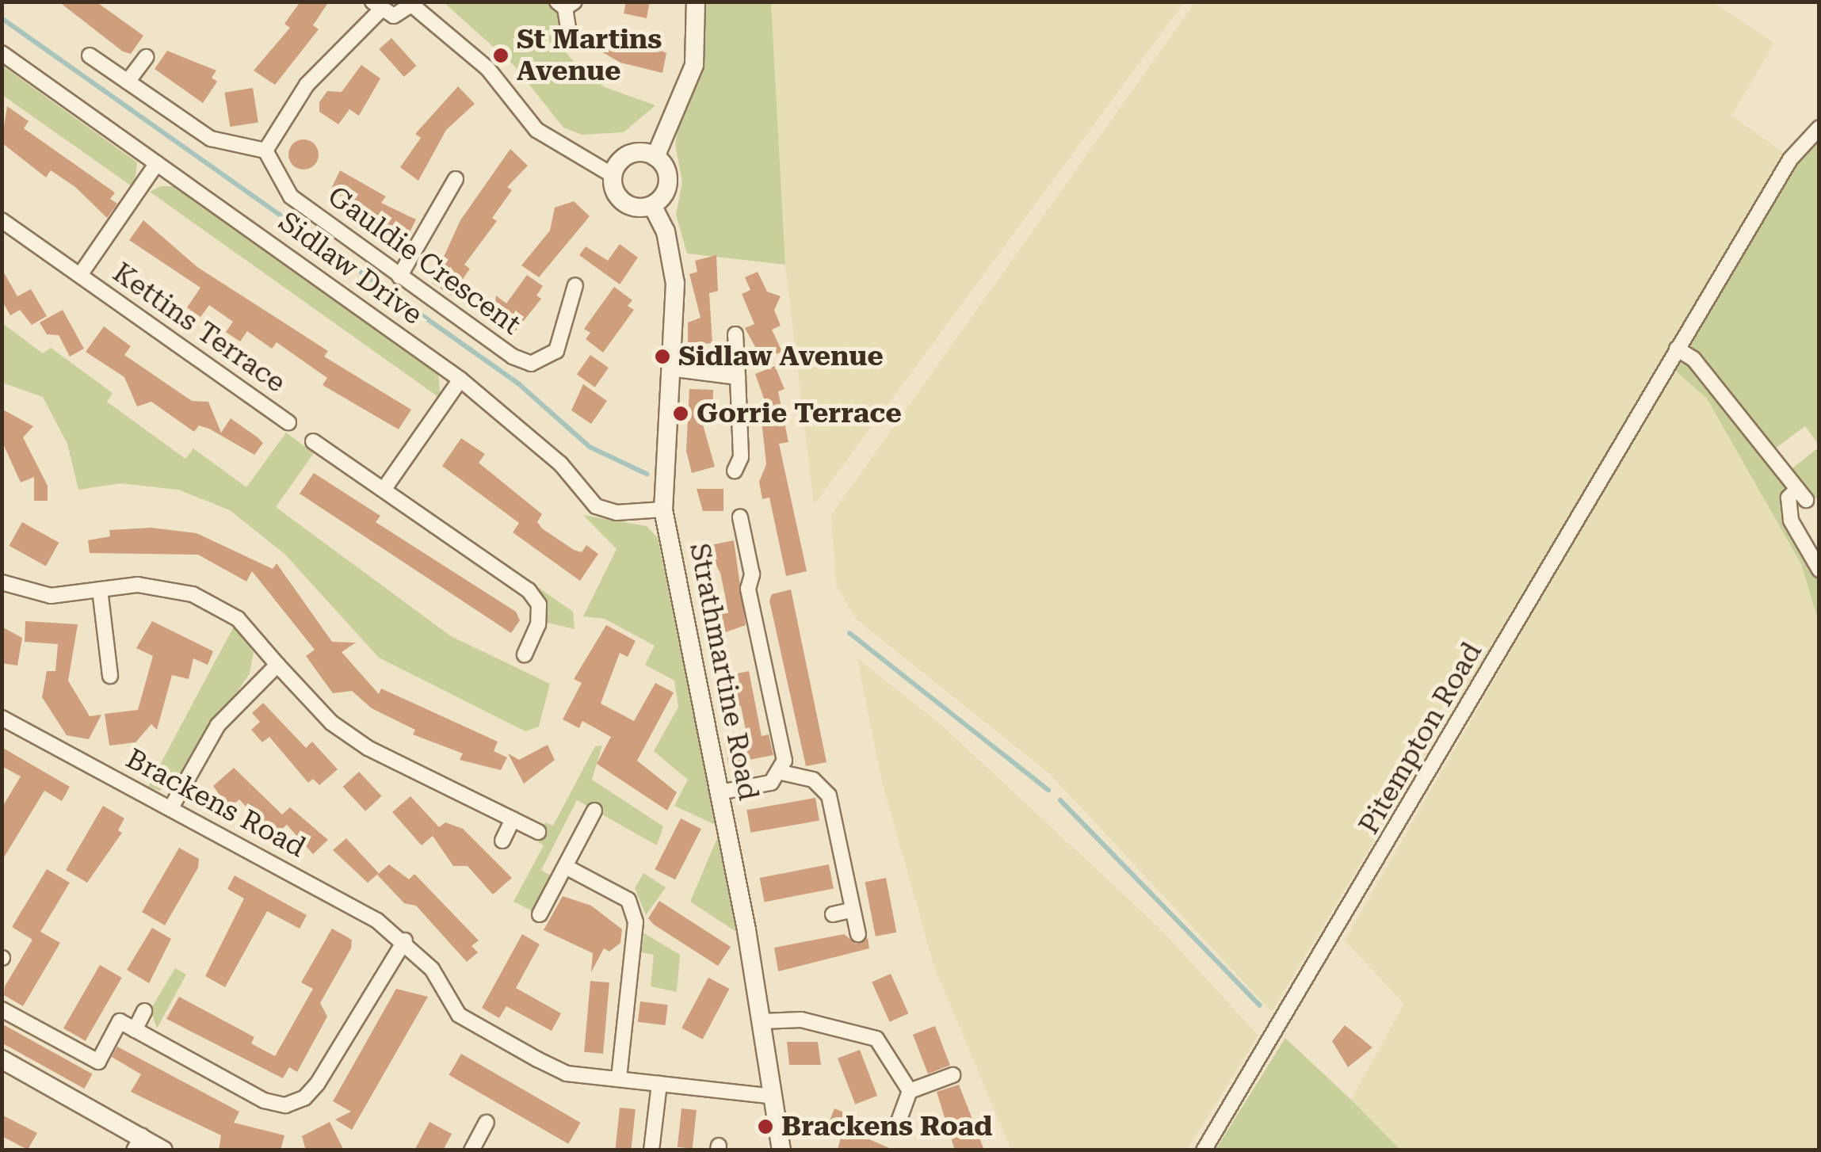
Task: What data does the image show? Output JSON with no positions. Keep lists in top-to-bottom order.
{
  "streets": {
    "street": [
      "Gauldie Crescent",
      "Sidlaw Drive",
      "Kettins Terrace",
      "Strathmartine Road",
      "Pitempton Road",
      "Brackens Road"
    ]
  },
  "crossings": [
    ["Sidlaw Drive", "Kettins Terrace"],
    ["Sidlaw Drive", "Strathmartine Road"],
    ["Strathmartine Road", "Brackens Road"]
  ],
  "places": [
    "St Martins Avenue",
    "Sidlaw Avenue",
    "Gorrie Terrace",
    "Brackens Road"
  ]
}
